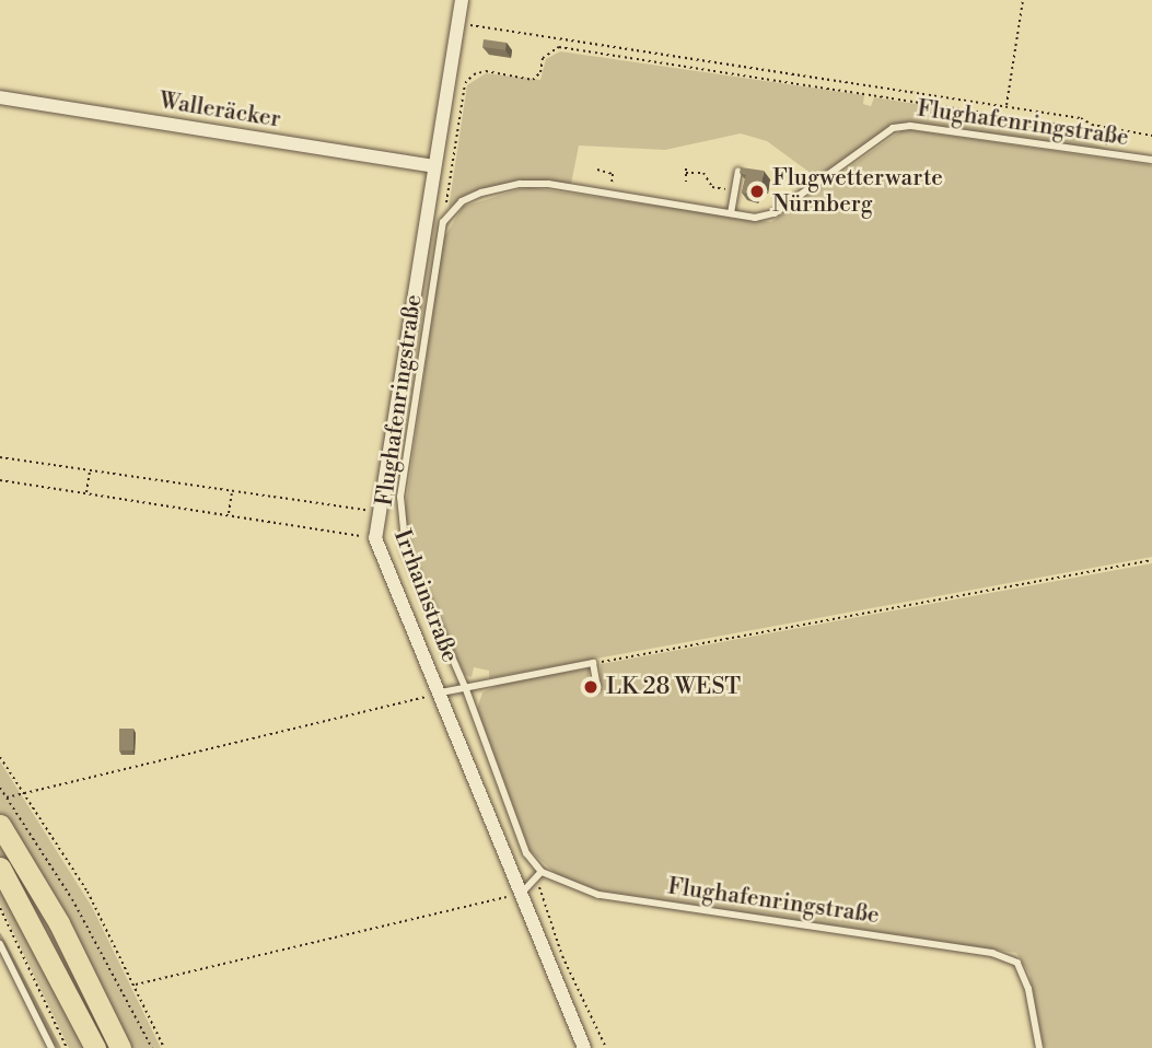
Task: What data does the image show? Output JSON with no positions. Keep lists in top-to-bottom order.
{
  "streets": {
    "street": ["Walleräcker", "Irrhainstraße"],
    "lane": ["Flughafenringstraße"]
  },
  "crossings": [
    ["Walleräcker", "Irrhainstraße"]
  ],
  "places": ["Flugwetterwarte Nürnberg", "LK 28 WEST"]
}
